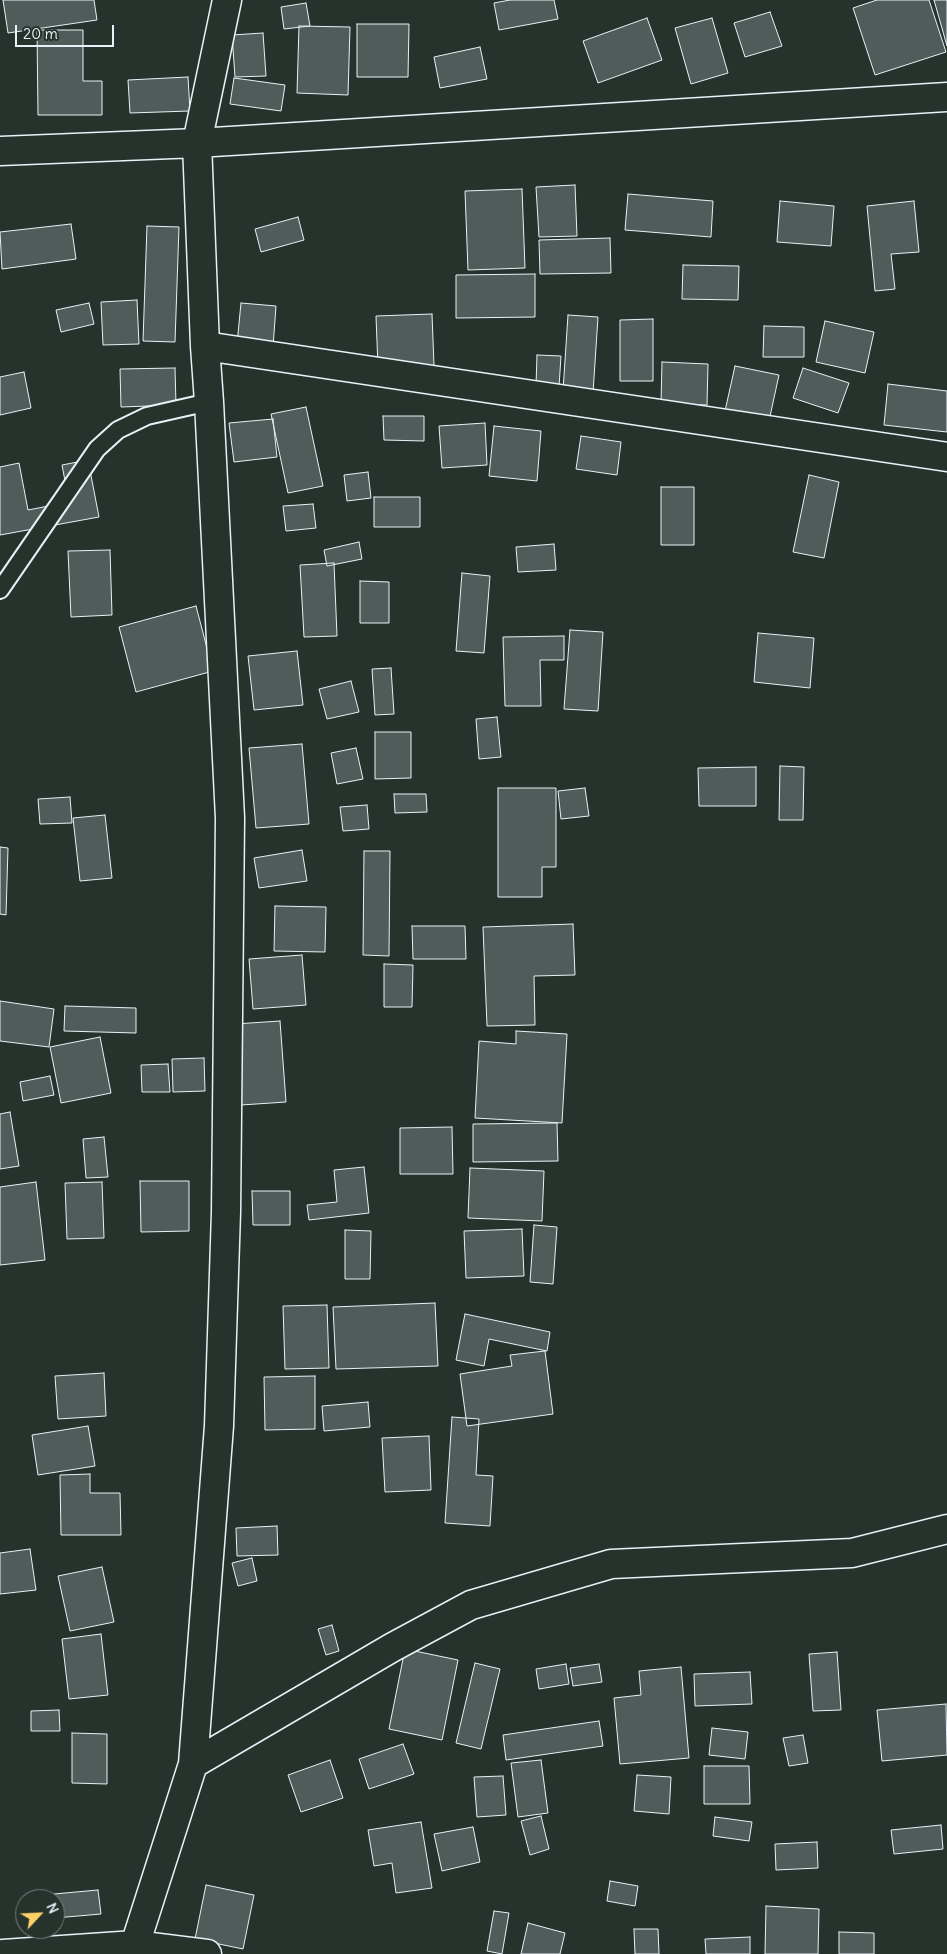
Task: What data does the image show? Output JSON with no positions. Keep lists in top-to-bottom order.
{
  "scale_bar": "20 m",
  "north": "top right"
}
